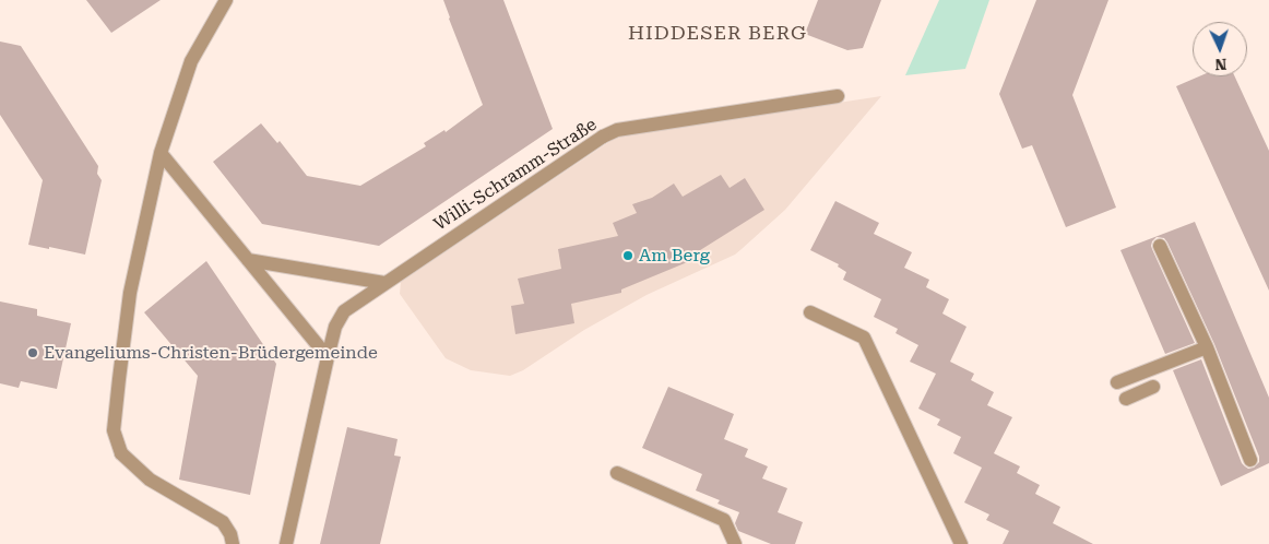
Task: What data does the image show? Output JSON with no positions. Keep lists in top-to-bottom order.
{
  "streets": {
    "street": ["Willi-Schramm-Straße"]
  },
  "districts": ["HIDDESER BERG"],
  "places": ["Am Berg", "Evangeliums-Christen-Brüdergemeinde"],
  "north": "bottom"
}
